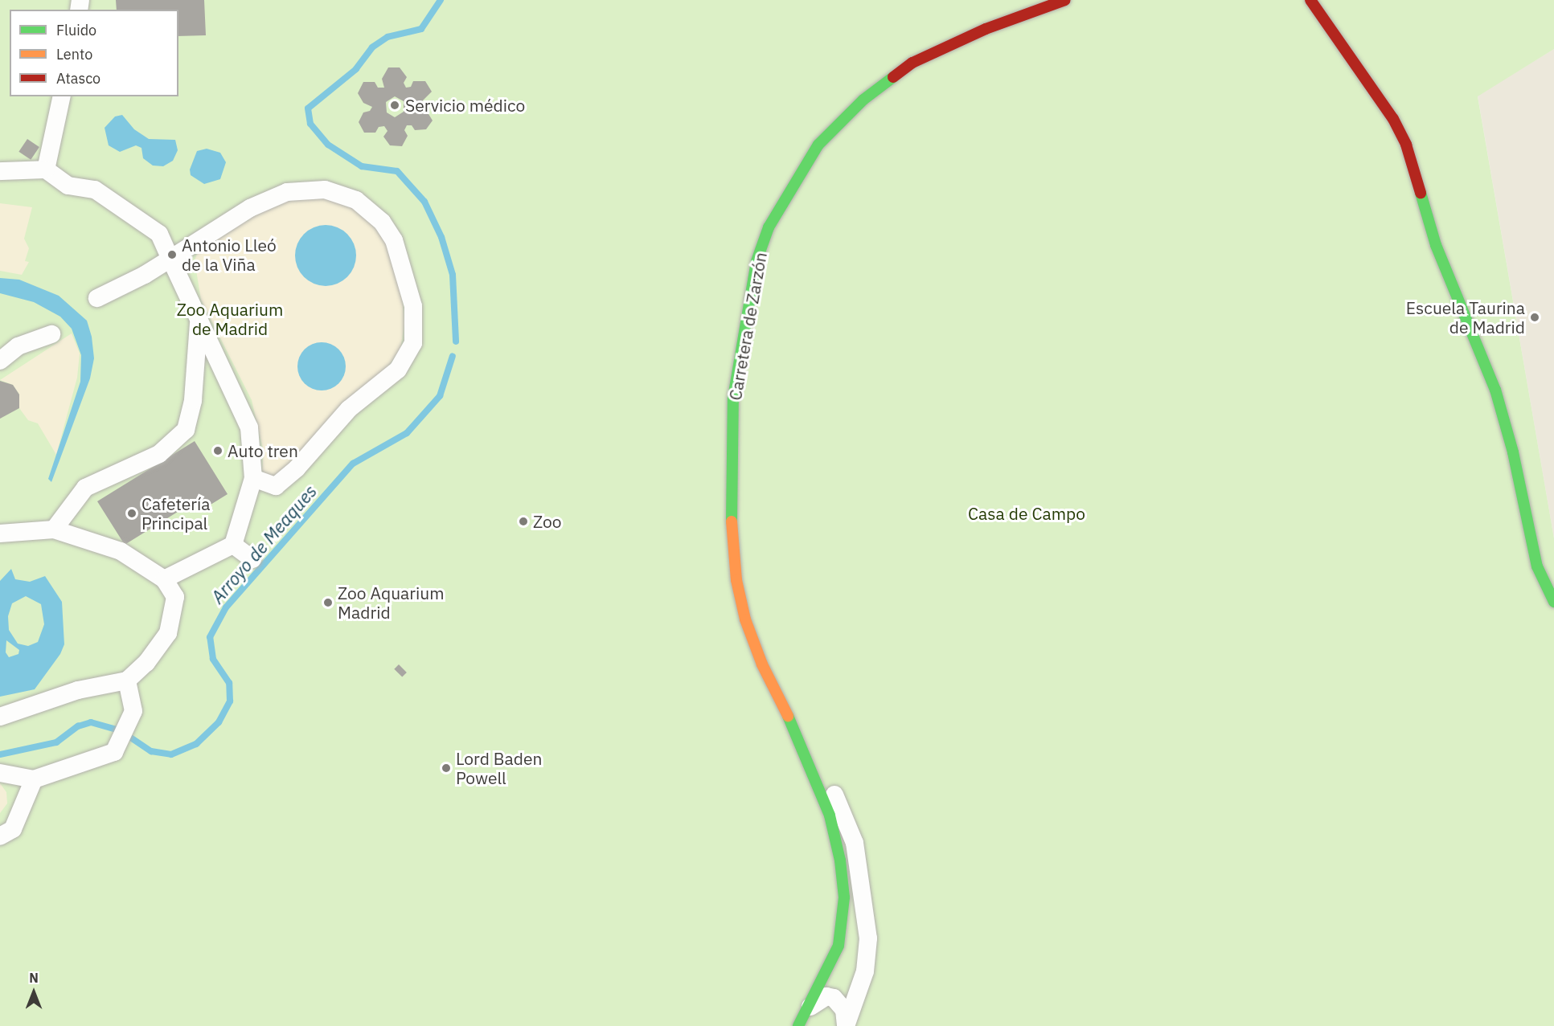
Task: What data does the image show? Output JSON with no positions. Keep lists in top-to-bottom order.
{
  "streets": {
    "street": ["Carretera de Zarzón"]
  },
  "water": ["Arroyo de Meaques"],
  "parks": ["Zoo Aquarium de Madrid", "Casa de Campo"],
  "places": [
    "Servicio médico",
    "Antonio Lleó de la Viña",
    "Escuela Taurina de Madrid",
    "Auto tren",
    "Cafetería Principal",
    "Zoo",
    "Zoo Aquarium Madrid",
    "Lord Baden Powell"
  ],
  "legend": ["Fluido", "Lento", "Atasco"],
  "north": "top"
}
